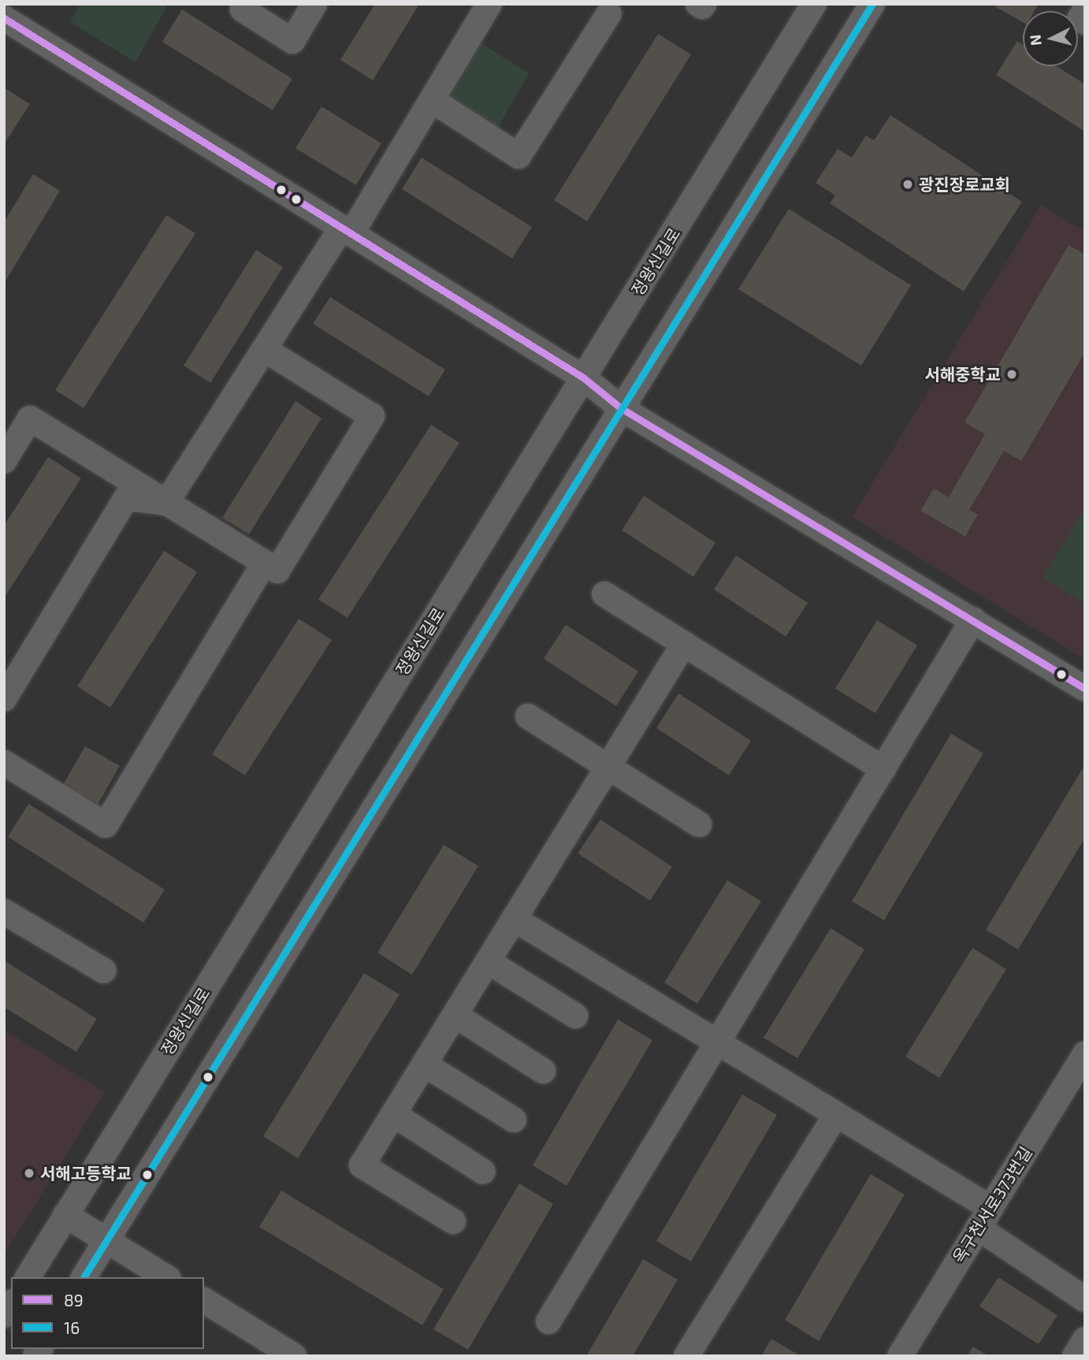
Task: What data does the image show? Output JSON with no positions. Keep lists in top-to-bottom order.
{
  "streets": {
    "street": ["정왕신길로", "옥구천서로373번길"]
  },
  "places": ["광진장로교회", "서해중학교", "서해고등학교"],
  "lines": ["transit line 16", "transit line 89"],
  "legend": ["89", "16"],
  "north": "left"
}
